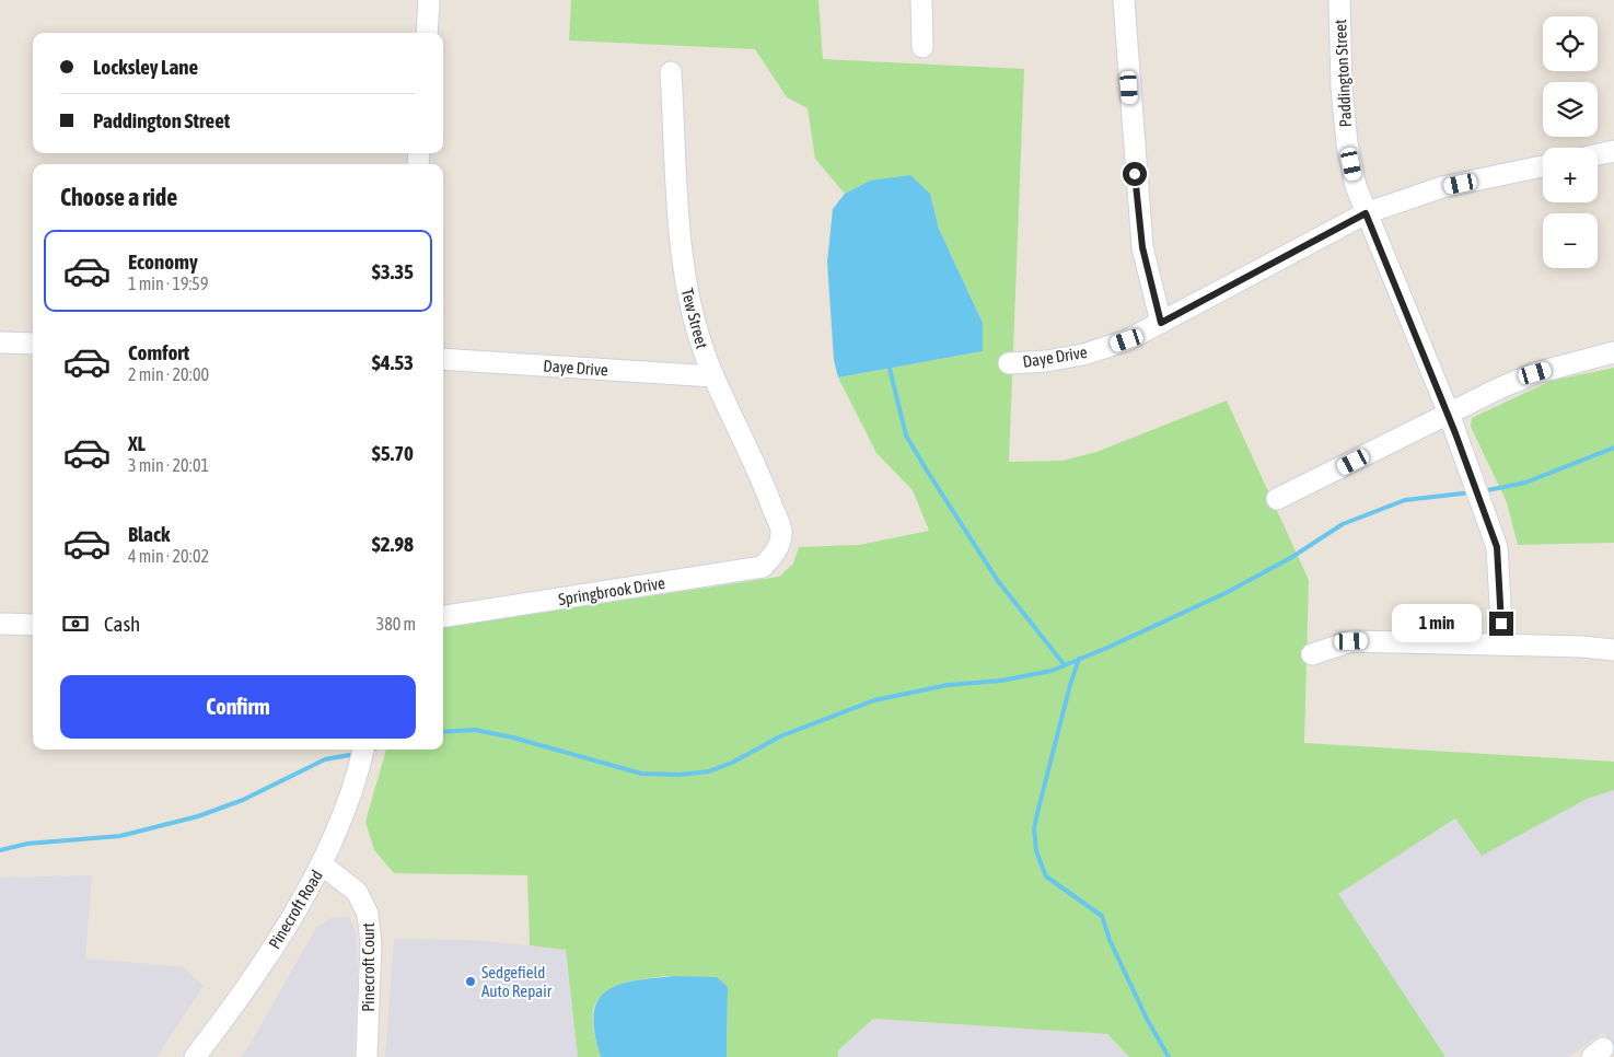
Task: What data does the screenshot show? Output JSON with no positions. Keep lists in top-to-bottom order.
{
  "streets": {
    "street": [
      "Paddington Street",
      "Tew Street",
      "Daye Drive",
      "Springbrook Drive",
      "Pinecroft Road",
      "Pinecroft Court"
    ]
  },
  "crossings": [
    ["Paddington Street", "Daye Drive"],
    ["Tew Street", "Daye Drive"],
    ["Tew Street", "Springbrook Drive"],
    ["Pinecroft Road", "Pinecroft Court"]
  ],
  "places": ["Sedgefield Auto Repair"],
  "page": {
    "map_buttons": ["+", "−"],
    "banner": ["Locksley Lane", "Paddington Street"],
    "heading": "Choose a ride",
    "list": [
      {
        "name": "Economy",
        "note": "1 min · 19:59",
        "value": "$3.35"
      },
      {
        "name": "Comfort",
        "note": "2 min · 20:00",
        "value": "$4.53"
      },
      {
        "name": "XL",
        "note": "3 min · 20:01",
        "value": "$5.70"
      },
      {
        "name": "Black",
        "note": "4 min · 20:02",
        "value": "$2.98"
      }
    ],
    "pay": ["Cash", "380 m"],
    "bubble": "1 min",
    "buttons": "Confirm"
  }
}
